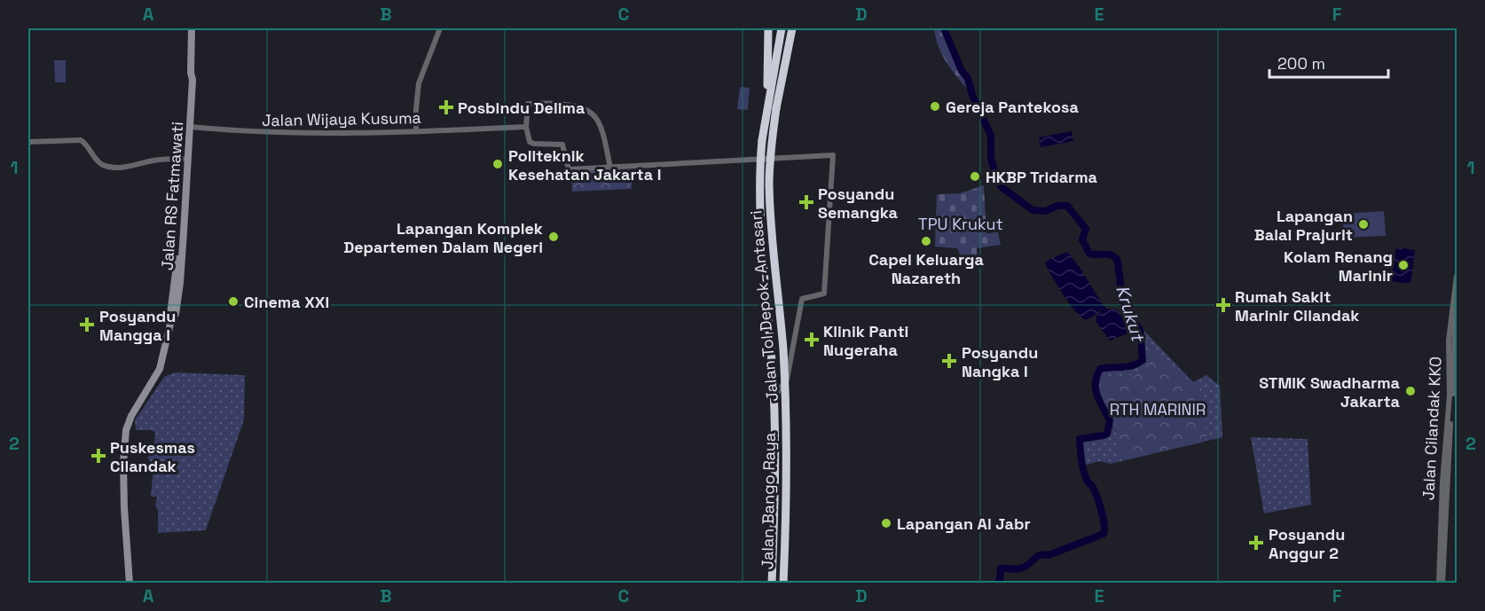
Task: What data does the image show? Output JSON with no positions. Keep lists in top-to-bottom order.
{
  "streets": {
    "highway": ["Jalan Tol Depok–Antasari"],
    "main road": ["Jalan RS Fatmawati"],
    "street": ["Jalan Wijaya Kusuma", "Jalan Cilandak KKO", "Jalan Bango Raya"]
  },
  "crossings": [
    ["Jalan Wijaya Kusuma", "Jalan RS Fatmawati"],
    ["Jalan Tol Depok–Antasari", "Jalan Bango Raya"]
  ],
  "water": ["Krukut"],
  "parks": ["TPU Krukut", "RTH MARINIR"],
  "places": {
    "other": [
      "Gereja Pantekosa",
      "Politeknik Kesehatan Jakarta I",
      "HKBP Tridarma",
      "Lapangan Balai Prajurit",
      "Lapangan Komplek Departemen Dalam Negeri",
      "Capel Keluarga Nazareth",
      "Kolam Renang Marinir",
      "Cinema XXI",
      "STMIK Swadharma Jakarta",
      "Lapangan Al Jabr"
    ],
    "health": [
      "Posbindu Delima",
      "Posyandu Semangka",
      "Rumah Sakit Marinir Cilandak",
      "Posyandu Mangga I",
      "Klinik Panti Nugeraha",
      "Posyandu Nangka I",
      "Puskesmas Cilandak",
      "Posyandu Anggur 2"
    ]
  },
  "scale_bar": "200 m",
  "grid": {
    "columns": [
      "A",
      "B",
      "C",
      "D",
      "E",
      "F"
    ],
    "rows": ["1", "2"]
  }
}
